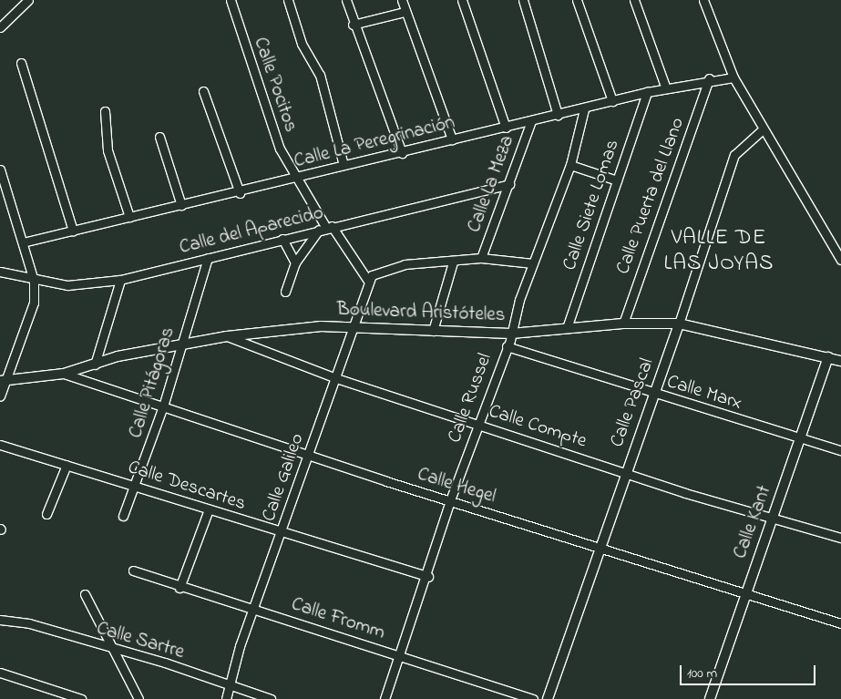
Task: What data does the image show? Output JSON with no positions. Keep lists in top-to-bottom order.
{
  "streets": {
    "street": [
      "Calle Pocitos",
      "Calle La Peregrinación",
      "Calle La Meza",
      "Calle Puerta del Llano",
      "Calle Siete Lomas",
      "Calle del Aparecido",
      "Boulevard Aristóteles",
      "Calle Pitágoras",
      "Calle Marx",
      "Calle Russel",
      "Calle Pascal",
      "Calle Compte",
      "Calle Galileo",
      "Calle Descartes",
      "Calle Hegel",
      "Calle Kant",
      "Calle Fromm",
      "Calle Sartre"
    ]
  },
  "crossings": [
    ["Calle Pocitos", "Calle La Peregrinación"],
    ["Calle Pocitos", "Calle del Aparecido"],
    ["Calle Pocitos", "Calle Galileo"],
    ["Calle La Peregrinación", "Calle La Meza"],
    ["Calle La Peregrinación", "Calle Puerta del Llano"],
    ["Calle La Peregrinación", "Calle Siete Lomas"],
    ["Calle La Peregrinación", "Calle Russel"],
    ["Calle La Meza", "Calle del Aparecido"],
    ["Calle Puerta del Llano", "Boulevard Aristóteles"],
    ["Calle Siete Lomas", "Boulevard Aristóteles"],
    ["Calle del Aparecido", "Calle Pitágoras"],
    ["Boulevard Aristóteles", "Calle Pitágoras"],
    ["Boulevard Aristóteles", "Calle Russel"],
    ["Boulevard Aristóteles", "Calle Pascal"],
    ["Boulevard Aristóteles", "Calle Compte"],
    ["Boulevard Aristóteles", "Calle Galileo"],
    ["Boulevard Aristóteles", "Calle Hegel"],
    ["Boulevard Aristóteles", "Calle Kant"],
    ["Calle Pitágoras", "Calle Descartes"],
    ["Calle Pitágoras", "Calle Hegel"],
    ["Calle Marx", "Calle Russel"],
    ["Calle Marx", "Calle Pascal"],
    ["Calle Marx", "Calle Kant"],
    ["Calle Russel", "Calle Compte"],
    ["Calle Russel", "Calle Descartes"],
    ["Calle Russel", "Calle Hegel"],
    ["Calle Russel", "Calle Fromm"],
    ["Calle Pascal", "Calle Compte"],
    ["Calle Pascal", "Calle Hegel"],
    ["Calle Compte", "Calle Galileo"],
    ["Calle Compte", "Calle Kant"],
    ["Calle Galileo", "Calle Descartes"],
    ["Calle Galileo", "Calle Hegel"],
    ["Calle Galileo", "Calle Fromm"],
    ["Calle Galileo", "Calle Sartre"],
    ["Calle Hegel", "Calle Kant"]
  ],
  "districts": ["VALLE DE LAS JOYAS"],
  "scale_bar": "100 m"
}
